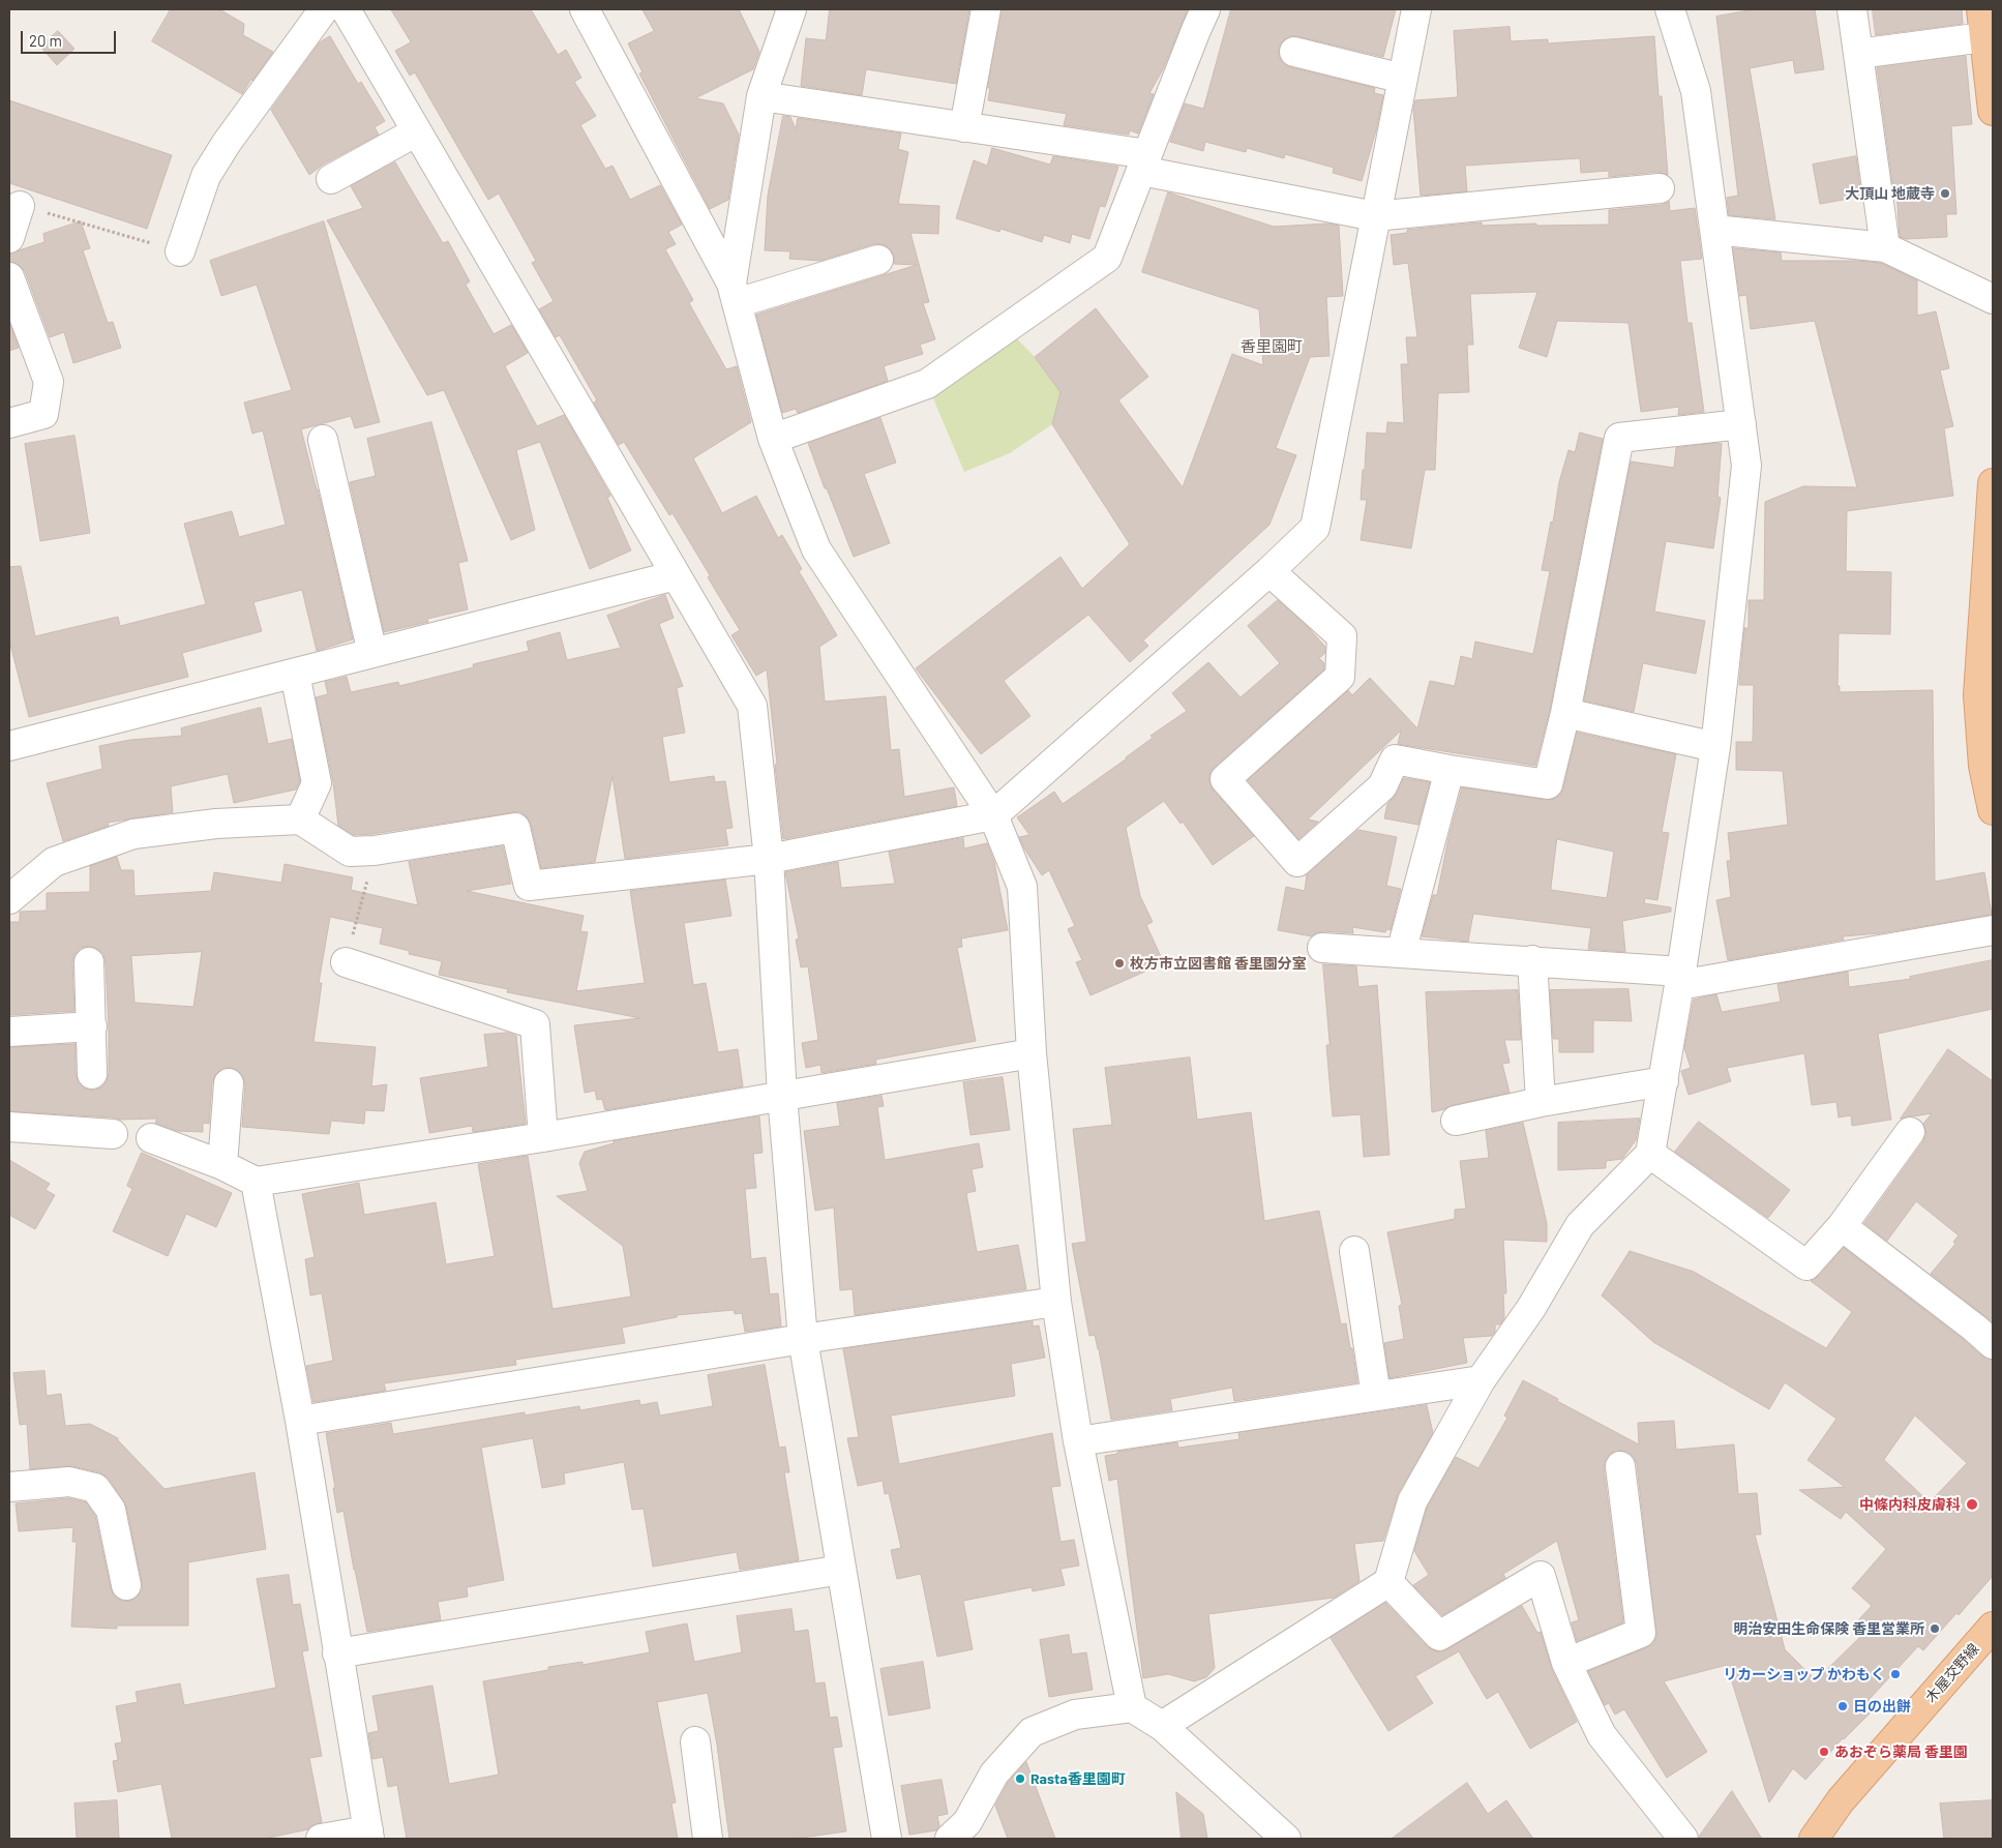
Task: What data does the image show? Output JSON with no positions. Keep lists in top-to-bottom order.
{
  "streets": {
    "main road": ["木屋交野線"]
  },
  "districts": ["香里園町"],
  "places": [
    "大頂山 地蔵寺",
    "枚方市立図書館 香里園分室",
    "中條内科皮膚科",
    "明治安田生命保険 香里営業所",
    "リカーショップ かわもく",
    "日の出餅",
    "あおぞら薬局 香里園",
    "Rasta香里園町"
  ],
  "scale_bar": "20 m"
}
